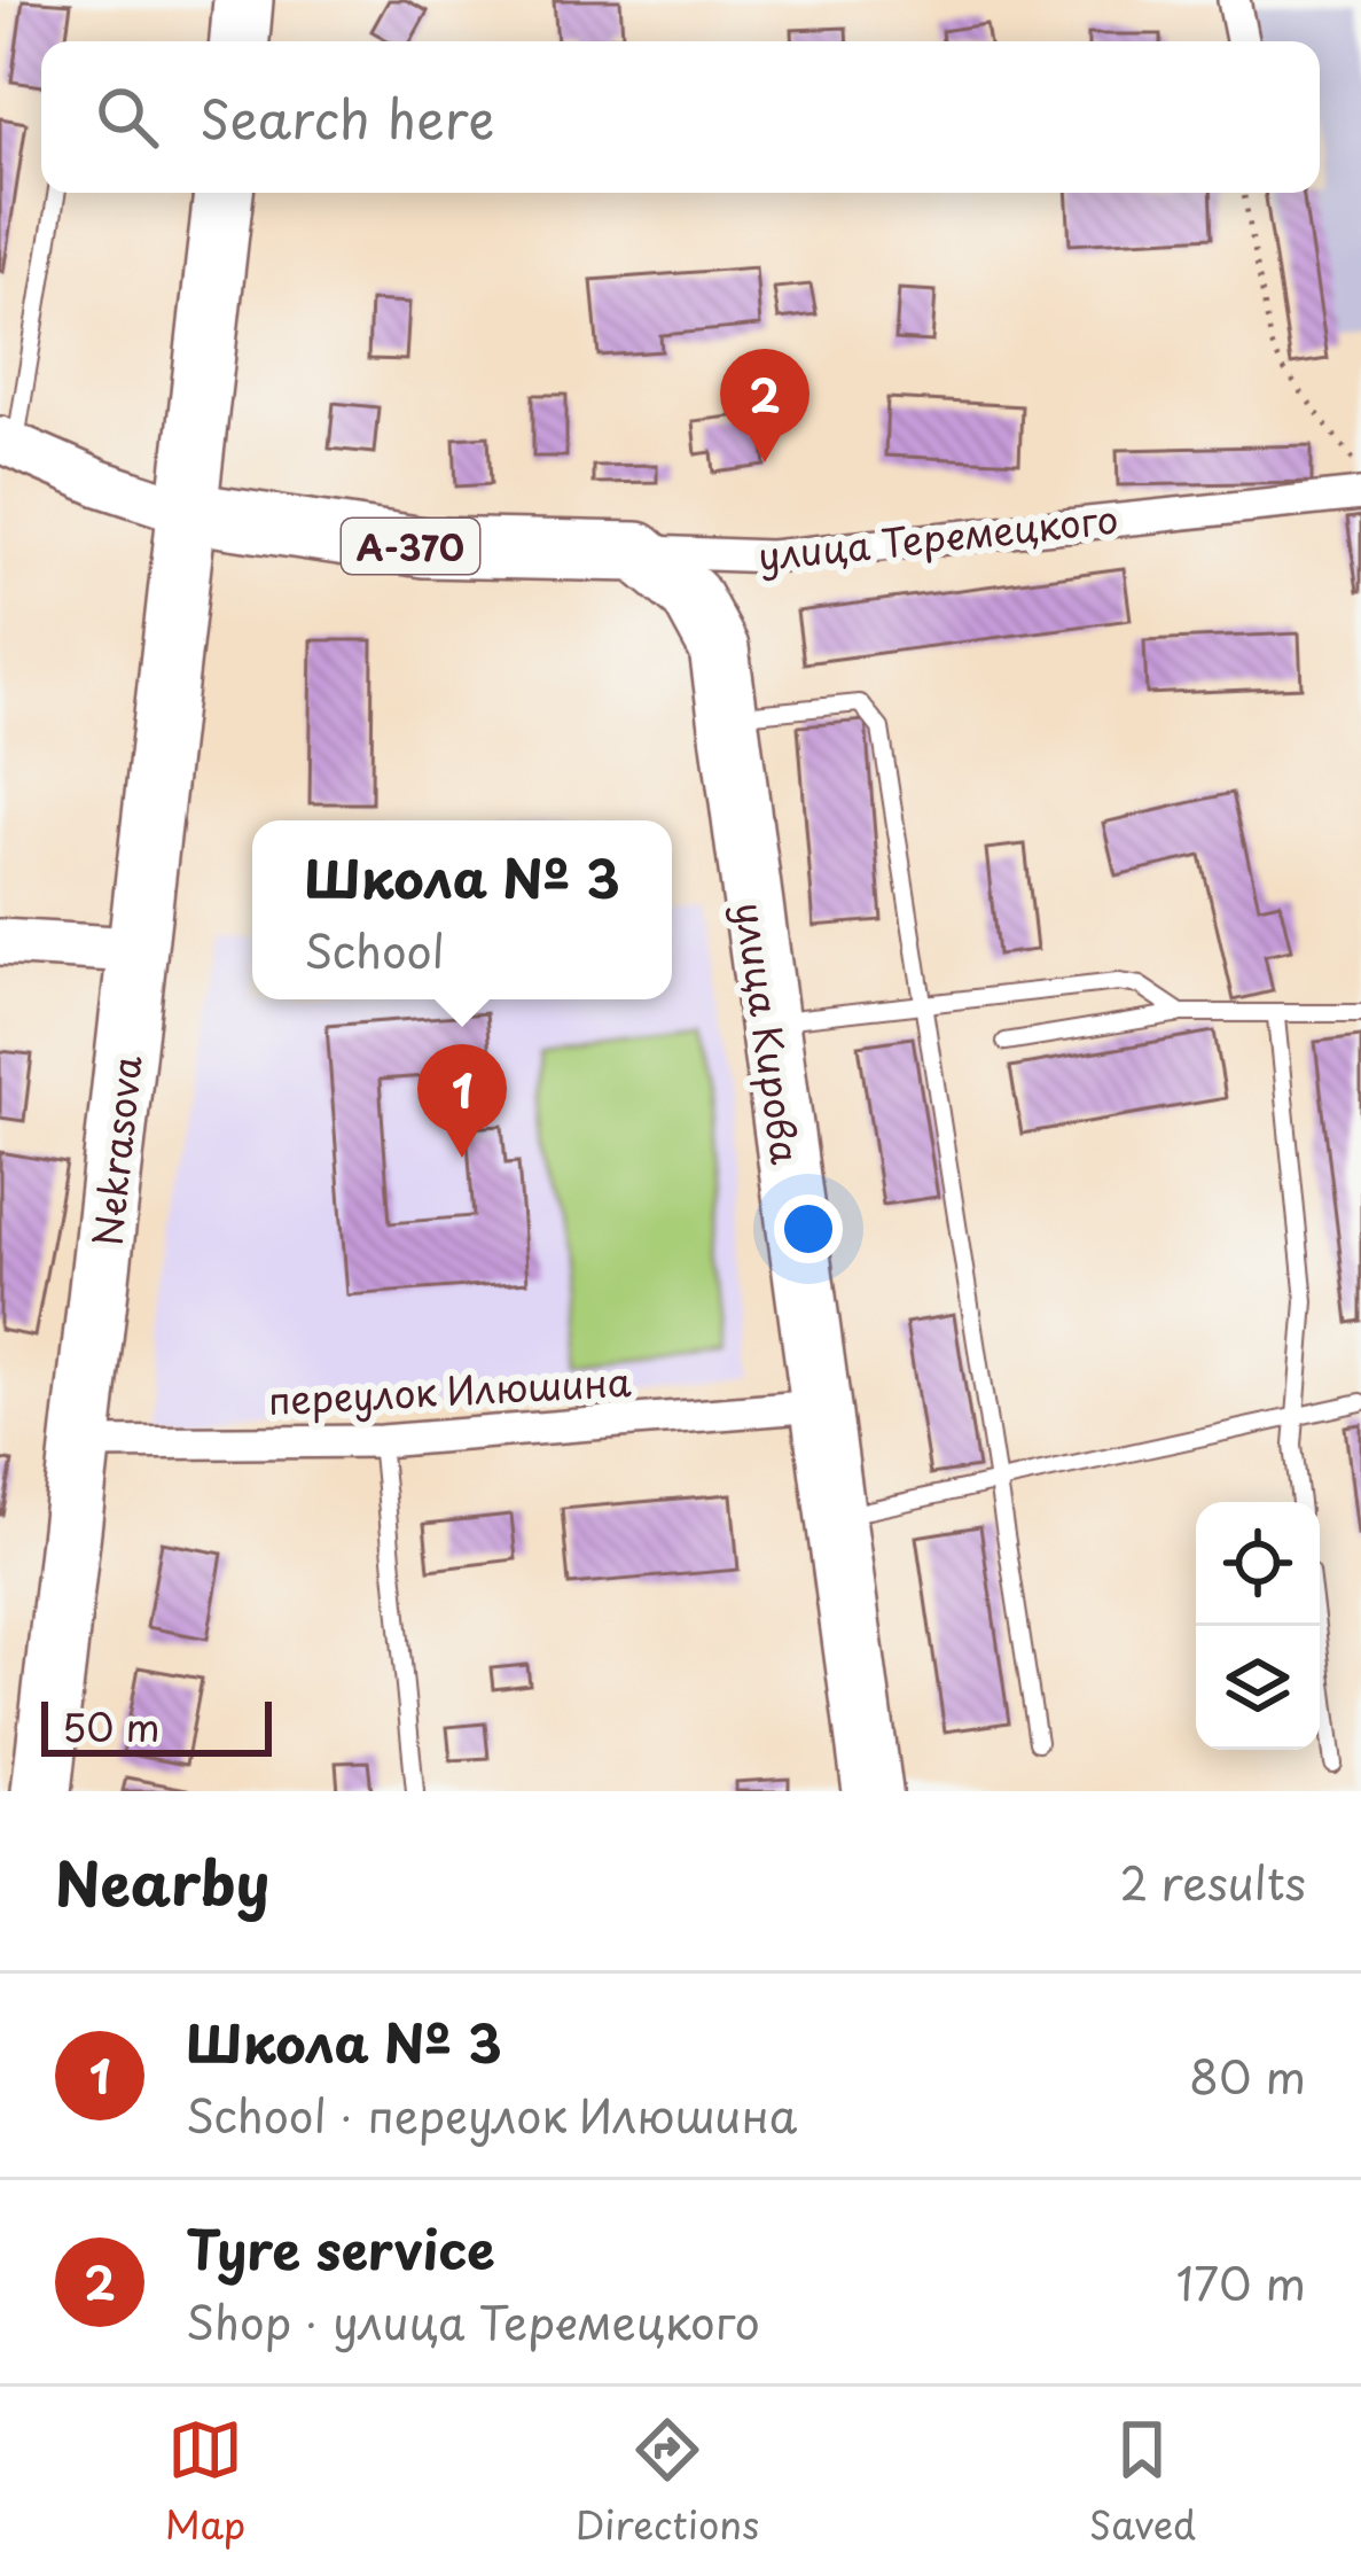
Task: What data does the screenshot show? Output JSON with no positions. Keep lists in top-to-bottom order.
{
  "streets": {
    "highway": [
      "улица Теремецкого",
      "А-370",
      "улица Кирова",
      "Nekrasova"
    ],
    "street": ["переулок Илюшина"]
  },
  "crossings": [
    ["улица Теремецкого", "улица Кирова"],
    ["улица Теремецкого", "Nekrasova"],
    ["улица Кирова", "переулок Илюшина"],
    ["Nekrasova", "переулок Илюшина"]
  ],
  "scale_bar": "50 m",
  "page": {
    "search": "Search here",
    "pins": ["2", "1"],
    "popup": ["Школа № 3", "School"],
    "scale": "50 m",
    "heading": ["Nearby", "2 results"],
    "list": [
      {
        "mark": "1",
        "name": "Школа № 3",
        "note": "School · переулок Илюшина",
        "value": "80 m"
      },
      {
        "mark": "2",
        "name": "Tyre service",
        "note": "Shop · улица Теремецкого",
        "value": "170 m"
      }
    ],
    "nav": ["Map", "Directions", "Saved"]
  }
}
